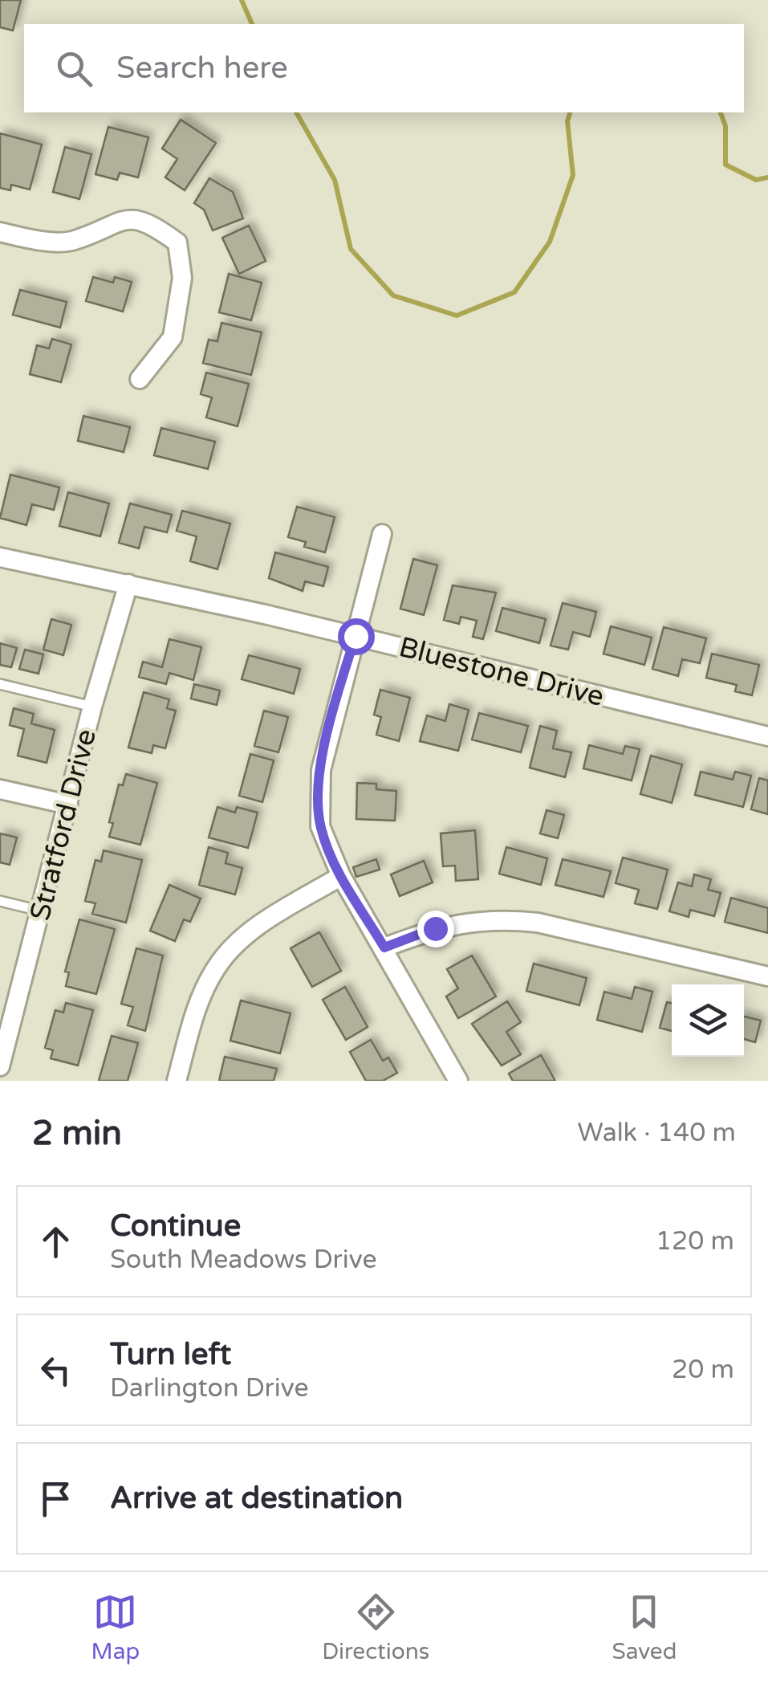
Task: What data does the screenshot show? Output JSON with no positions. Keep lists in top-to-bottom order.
{
  "streets": {
    "street": ["Bluestone Drive", "Stratford Drive"]
  },
  "crossings": [
    ["Bluestone Drive", "Stratford Drive"]
  ],
  "page": {
    "search": "Search here",
    "heading": ["2 min", "Walk · 140 m"],
    "list": [
      ["Continue", "South Meadows Drive", "120 m"],
      ["Turn left", "Darlington Drive", "20 m"],
      "Arrive at destination"
    ],
    "nav": ["Map", "Directions", "Saved"]
  }
}
